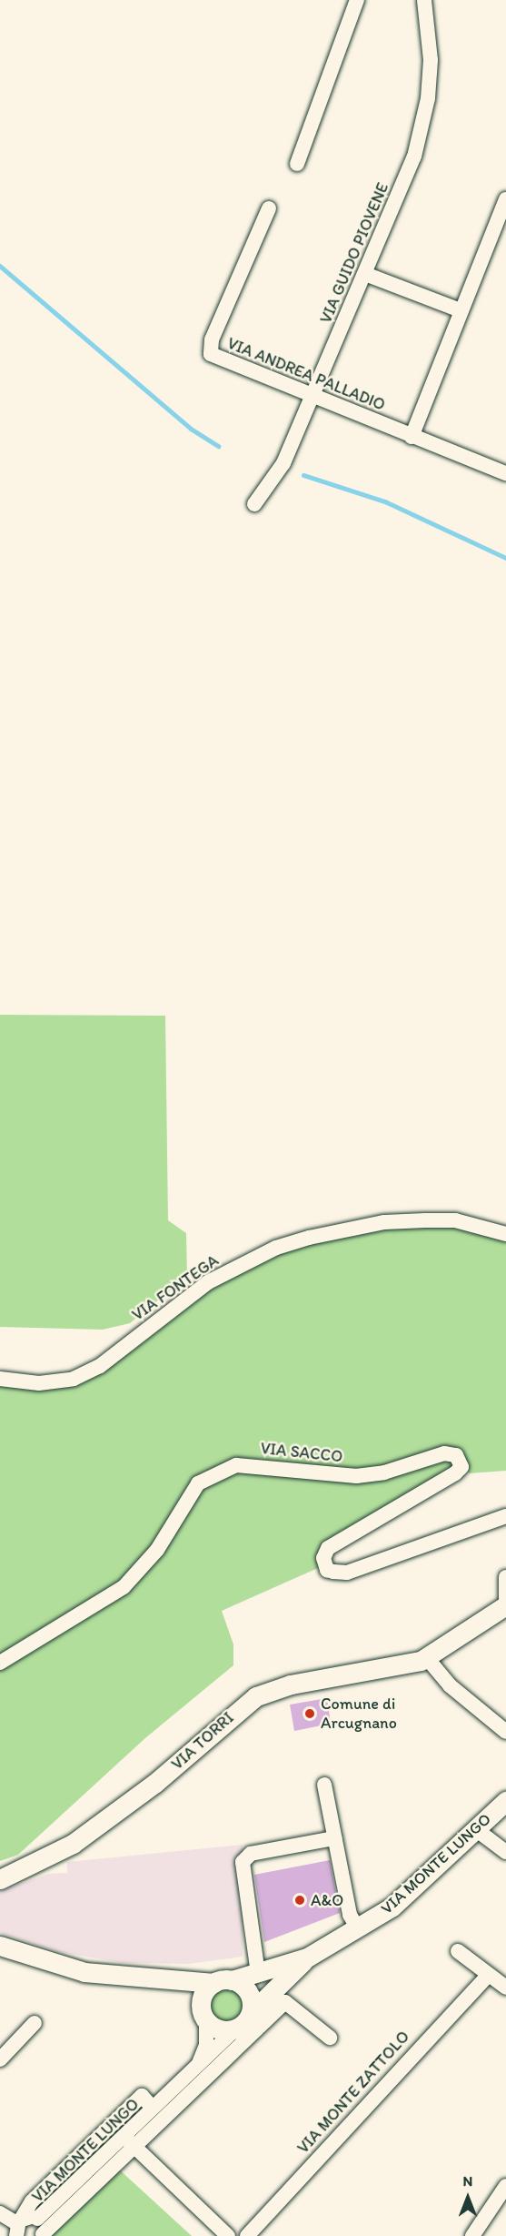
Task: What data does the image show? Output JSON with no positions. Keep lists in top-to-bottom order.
{
  "streets": {
    "main road": ["VIA TORRI", "VIA MONTE LUNGO"],
    "street": [
      "VIA GUIDO PIOVENE",
      "VIA ANDREA PALLADIO",
      "VIA FONTEGA",
      "VIA SACCO",
      "VIA MONTE ZATTOLO"
    ]
  },
  "crossings": [
    ["VIA GUIDO PIOVENE", "VIA ANDREA PALLADIO"]
  ],
  "places": ["Comune di Arcugnano", "A&O"],
  "north": "top"
}
